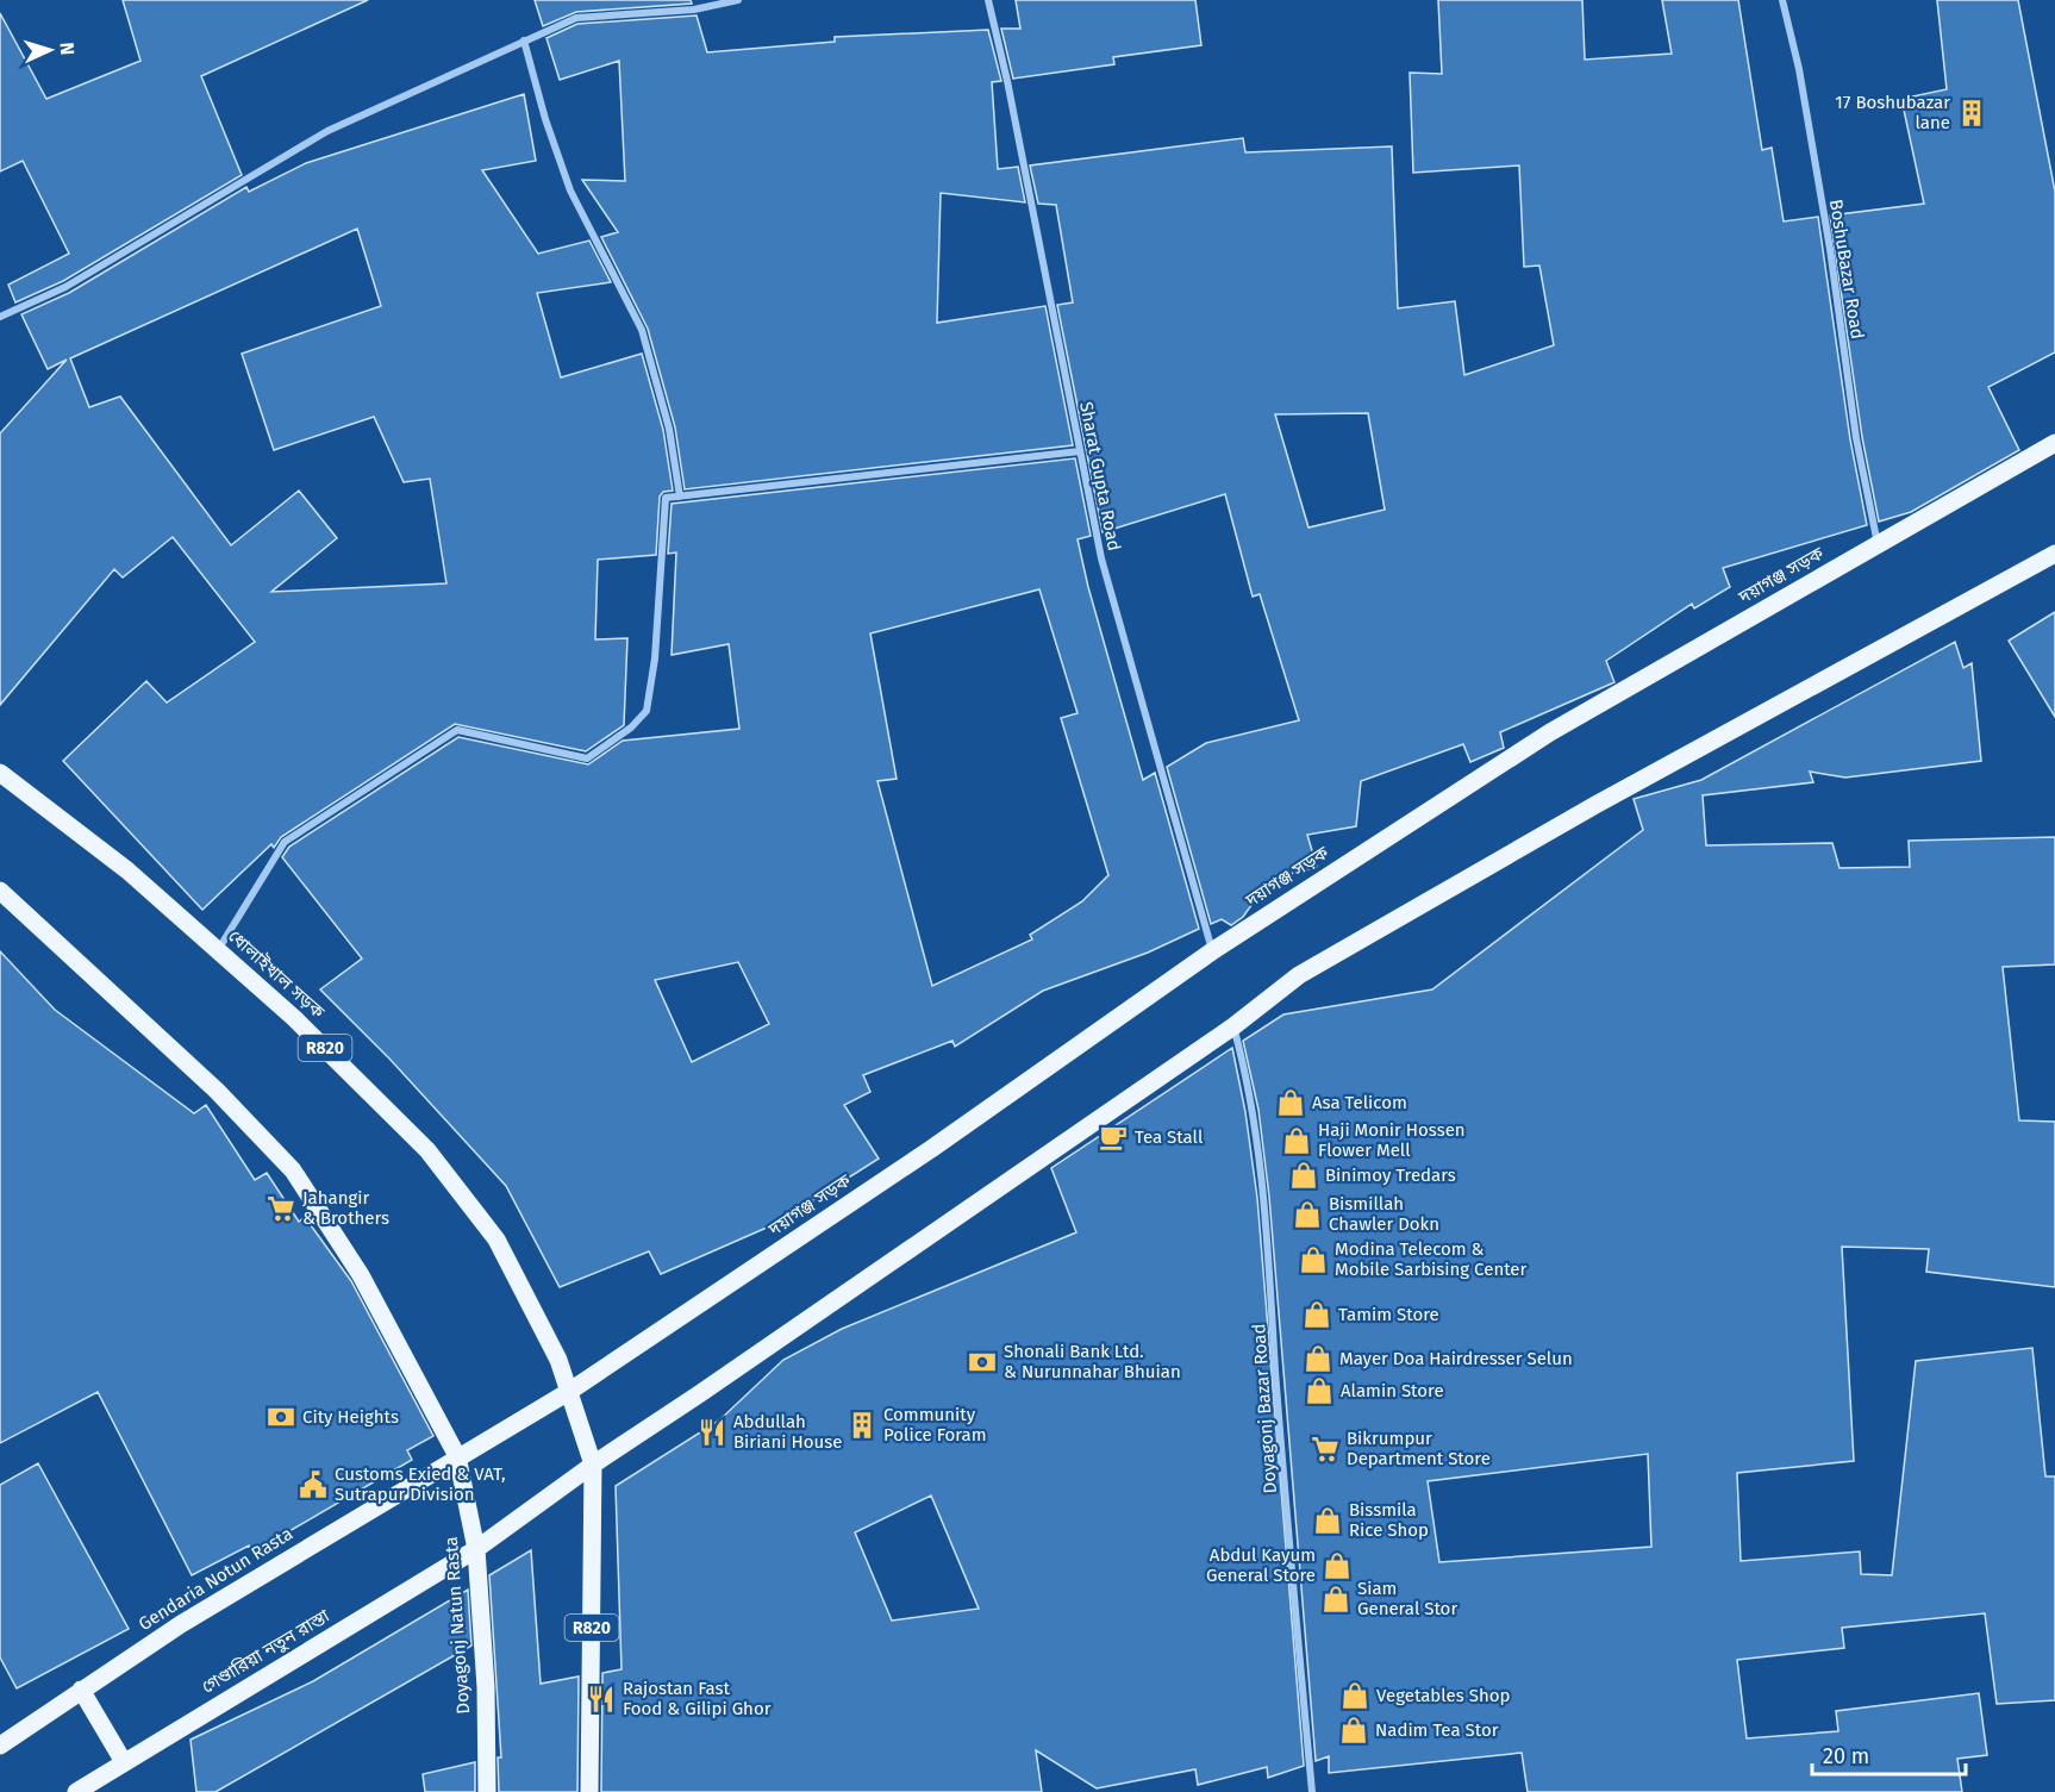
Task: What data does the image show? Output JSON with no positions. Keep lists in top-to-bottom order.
{
  "streets": {
    "main road": [
      "দয়াগঞ্জ সড়ক",
      "ধোলাইখাল সড়ক",
      "R820",
      "Gendaria Notun Rasta",
      "Doyagonj Natun Rasta",
      "গেণ্ডারিয়া নতুন রাস্তা"
    ],
    "street": ["BoshuBazar Road", "Sharat Gupta Road", "Doyagonj Bazar Road"]
  },
  "crossings": [
    ["BoshuBazar Road", "দয়াগঞ্জ সড়ক"],
    ["Sharat Gupta Road", "দয়াগঞ্জ সড়ক"],
    ["দয়াগঞ্জ সড়ক", "ধোলাইখাল সড়ক"],
    ["দয়াগঞ্জ সড়ক", "R820"],
    ["দয়াগঞ্জ সড়ক", "Gendaria Notun Rasta"],
    ["দয়াগঞ্জ সড়ক", "Doyagonj Natun Rasta"],
    ["ধোলাইখাল সড়ক", "R820"],
    ["R820", "গেণ্ডারিয়া নতুন রাস্তা"],
    ["Gendaria Notun Rasta", "Doyagonj Natun Rasta"],
    ["Doyagonj Natun Rasta", "গেণ্ডারিয়া নতুন রাস্তা"]
  ],
  "places": {
    "building": ["17 Boshubazar lane", "Community Police Foram"],
    "shop": [
      "Asa Telicom",
      "Haji Monir Hossen Flower Mell",
      "Binimoy Tredars",
      "Bismillah Chawler Dokn",
      "Modina Telecom & Mobile Sarbising Center",
      "Tamim Store",
      "Mayer Doa Hairdresser Selun",
      "Alamin Store",
      "Bissmila Rice Shop",
      "Abdul Kayum General Store",
      "Siam General Stor",
      "Vegetables Shop",
      "Nadim Tea Stor"
    ],
    "cafe": ["Tea Stall"],
    "supermarket": ["Jahangir & Brothers", "Bikrumpur Department Store"],
    "bank": ["Shonali Bank Ltd. & Nurunnahar Bhuian", "City Heights"],
    "restaurant": ["Abdullah Biriani House", "Rajostan Fast Food & Gilipi Ghor"],
    "public building": ["Customs Exied & VAT, Sutrapur Division"]
  },
  "scale_bar": "20 m",
  "north": "right"
}
